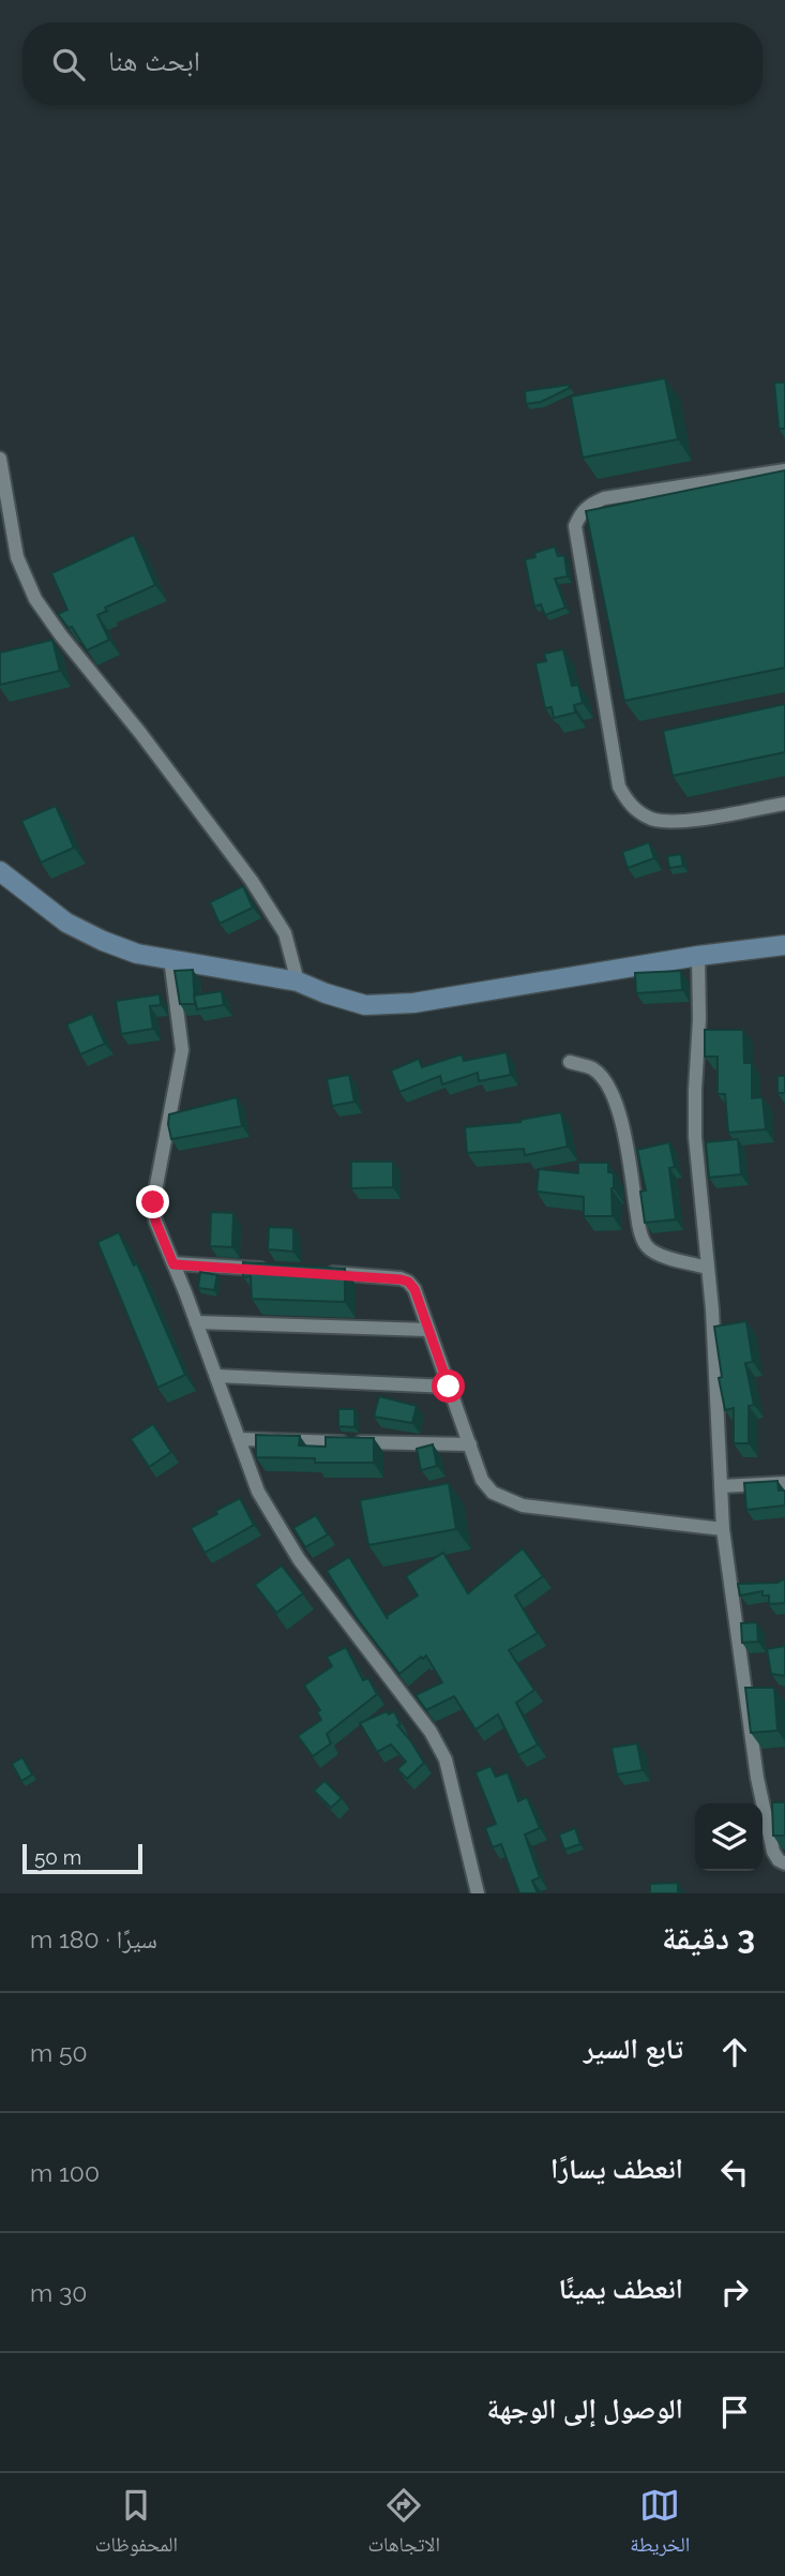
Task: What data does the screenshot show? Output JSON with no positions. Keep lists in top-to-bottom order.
{
  "scale_bar": "50 m",
  "page": {
    "search": "ابحث هنا",
    "scale": "50 m",
    "heading": ["3 دقيقة", "سيرًا · 180 m"],
    "list": [
      ["تابع السير", "50 m"],
      ["انعطف يسارًا", "100 m"],
      ["انعطف يمينًا", "30 m"],
      "الوصول إلى الوجهة"
    ],
    "nav": ["الخريطة", "الاتجاهات", "المحفوظات"]
  }
}
